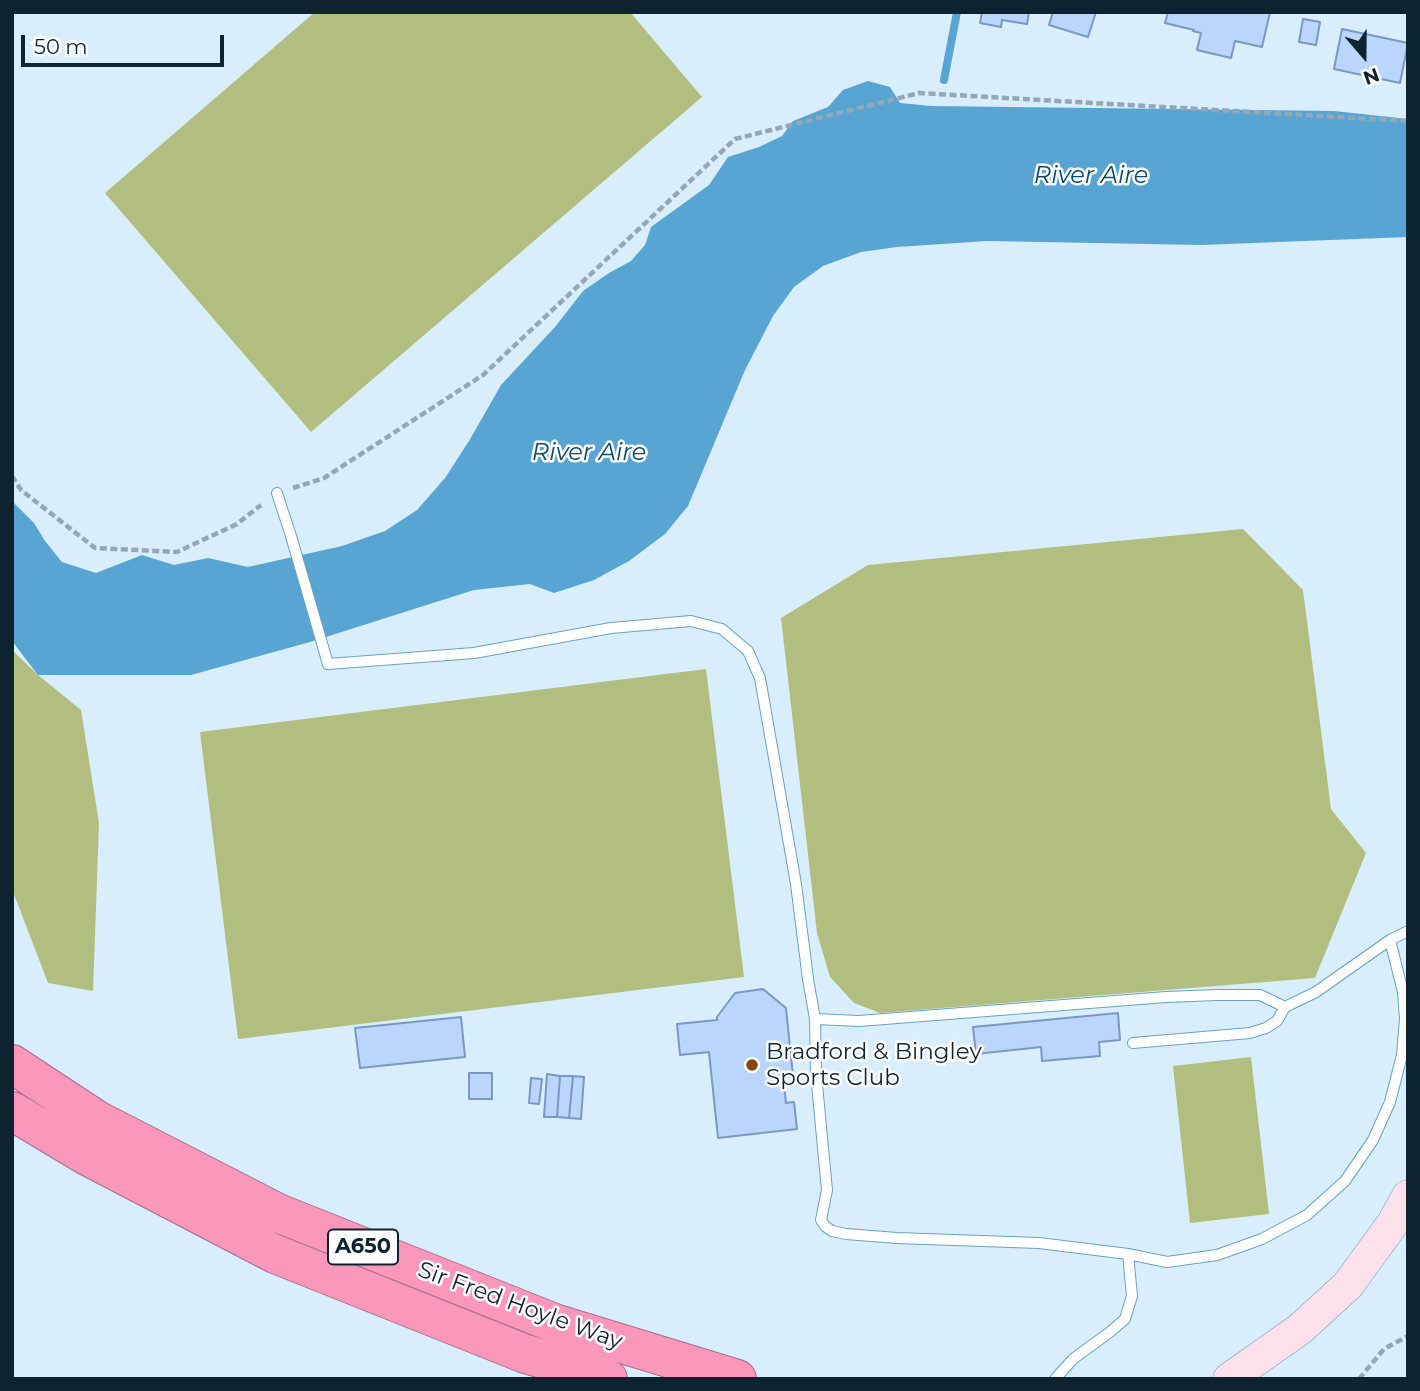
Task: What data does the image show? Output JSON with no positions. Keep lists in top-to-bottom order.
{
  "streets": {
    "highway": ["A650", "Sir Fred Hoyle Way"]
  },
  "water": ["River Aire"],
  "places": ["Bradford & Bingley Sports Club"],
  "scale_bar": "50 m",
  "north": "bottom"
}
